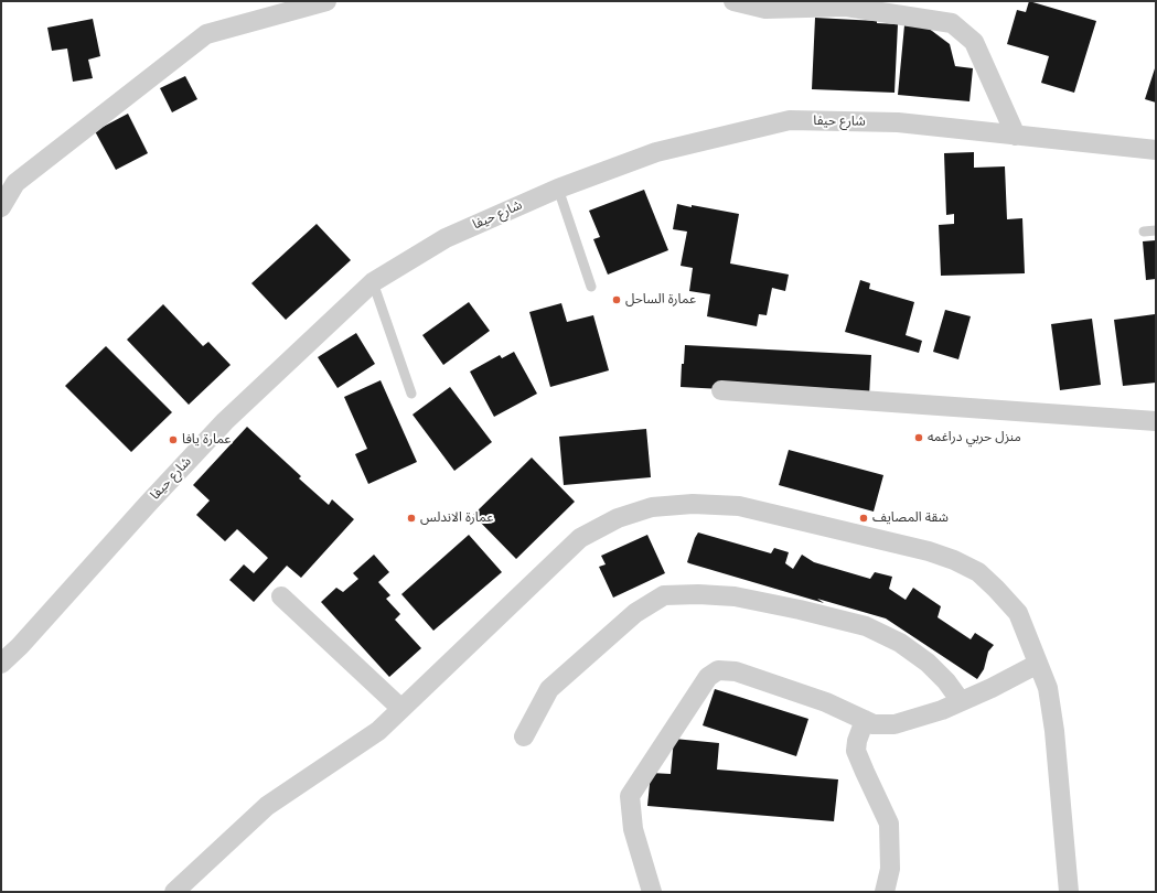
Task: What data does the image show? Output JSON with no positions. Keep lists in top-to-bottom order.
{
  "streets": {
    "street": ["شارع حيفا"]
  },
  "places": [
    "عمارة الساحل",
    "منزل حربي دراغمه",
    "عمارة يافا",
    "عمارة الاندلس",
    "شقة المصايف"
  ]
}
